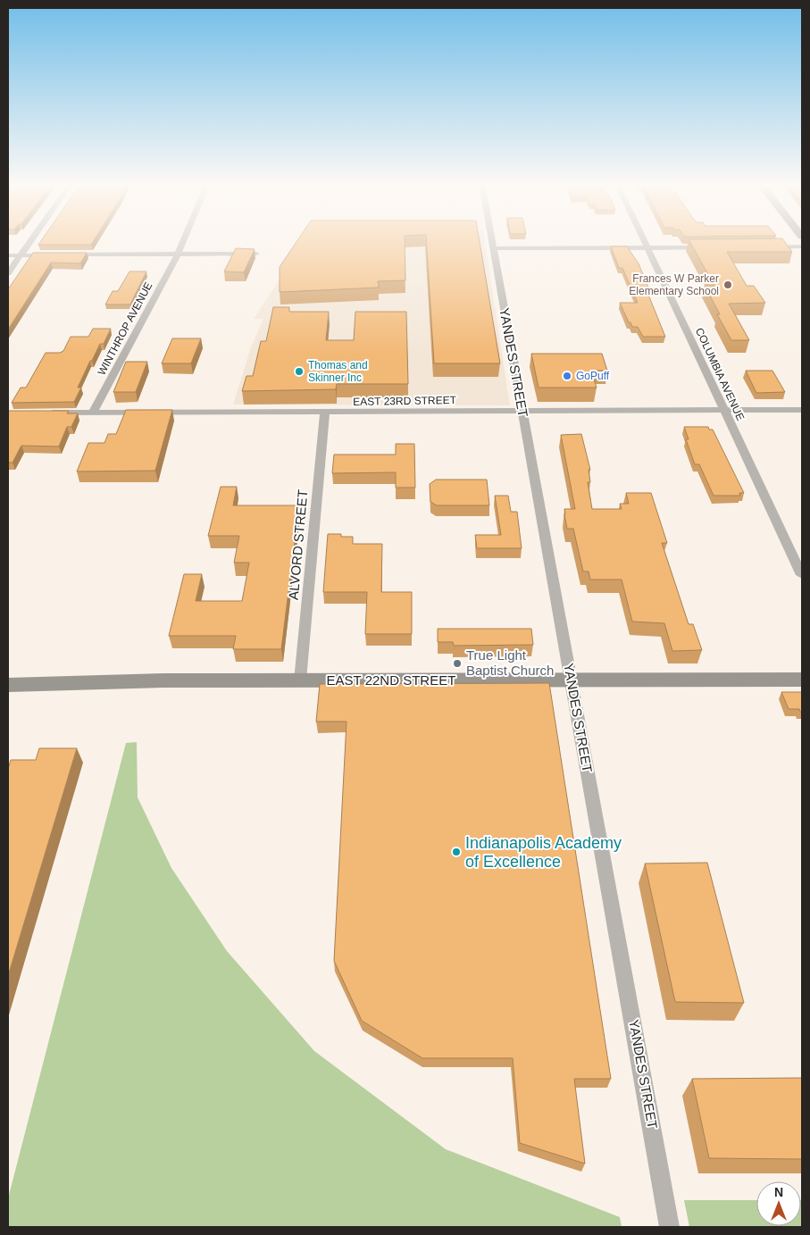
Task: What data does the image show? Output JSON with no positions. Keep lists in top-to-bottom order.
{
  "streets": {
    "main road": ["EAST 22ND STREET"],
    "street": [
      "WINTHROP AVENUE",
      "YANDES STREET",
      "COLUMBIA AVENUE",
      "EAST 23RD STREET",
      "ALVORD STREET"
    ]
  },
  "crossings": [
    ["WINTHROP AVENUE", "EAST 23RD STREET"],
    ["YANDES STREET", "EAST 23RD STREET"],
    ["YANDES STREET", "EAST 22ND STREET"],
    ["COLUMBIA AVENUE", "EAST 23RD STREET"],
    ["EAST 23RD STREET", "ALVORD STREET"],
    ["ALVORD STREET", "EAST 22ND STREET"]
  ],
  "places": [
    "Frances W Parker Elementary School",
    "Thomas and Skinner Inc",
    "GoPuff",
    "True Light Baptist Church",
    "Indianapolis Academy of Excellence"
  ],
  "north": "top"
}
